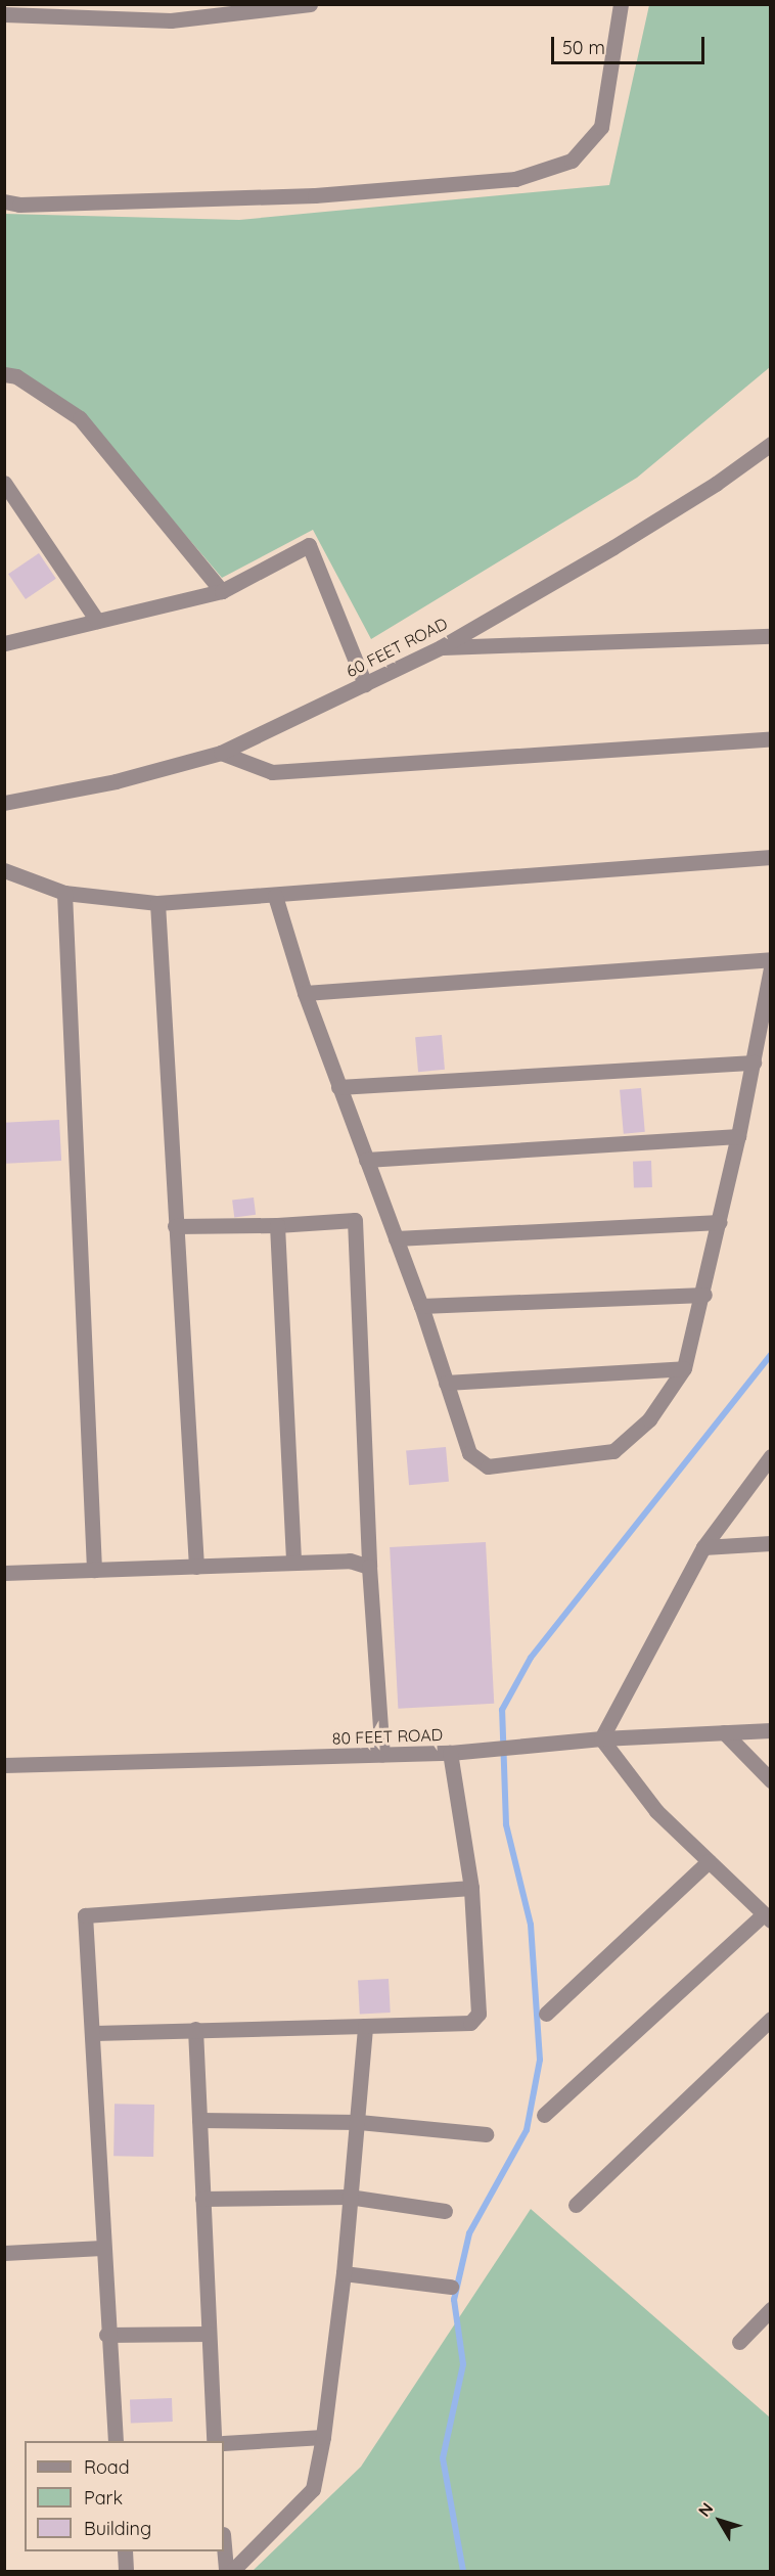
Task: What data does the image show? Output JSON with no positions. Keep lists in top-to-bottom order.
{
  "streets": {
    "street": ["60 FEET ROAD", "80 FEET ROAD"]
  },
  "legend": ["Road", "Park", "Building"],
  "scale_bar": "50 m",
  "north": "top left"
}
